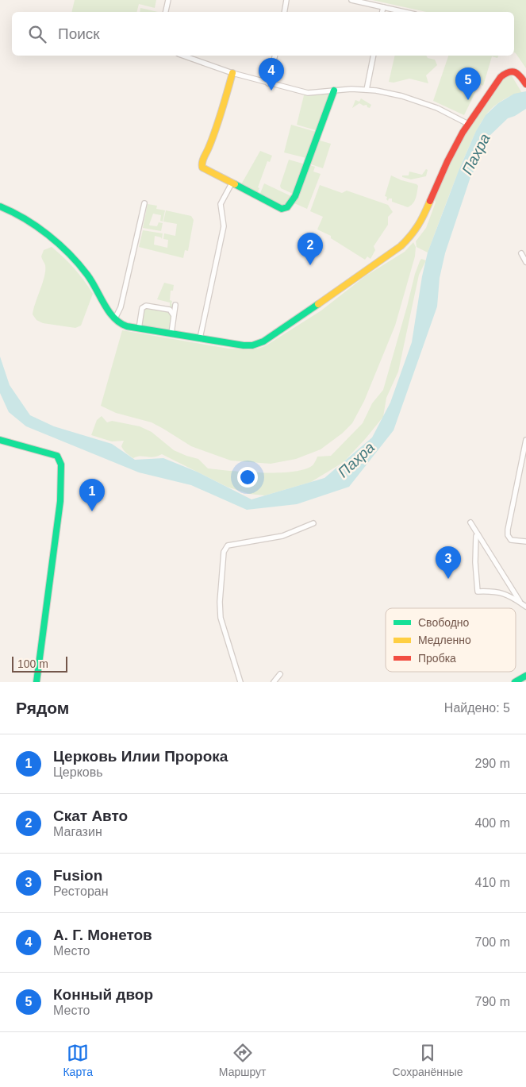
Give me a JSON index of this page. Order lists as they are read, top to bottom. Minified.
{"water":["Пахра"],"legend":["Свободно","Медленно","Пробка"],"scale_bar":"100 m","page":{"search":"Поиск","pins":["4","5","2","1","3"],"scale":"100 m","heading":["Рядом","Найдено: 5"],"list":[{"mark":"1","name":"Церковь Илии Пророка","note":"Церковь","value":"290 m"},{"mark":"2","name":"Скат Авто","note":"Магазин","value":"400 m"},{"mark":"3","name":"Fusion","note":"Ресторан","value":"410 m"},{"mark":"4","name":"А. Г. Монетов","note":"Место","value":"700 m"},{"mark":"5","name":"Конный двор","note":"Место","value":"790 m"}],"nav":["Карта","Маршрут","Сохранённые"]}}
